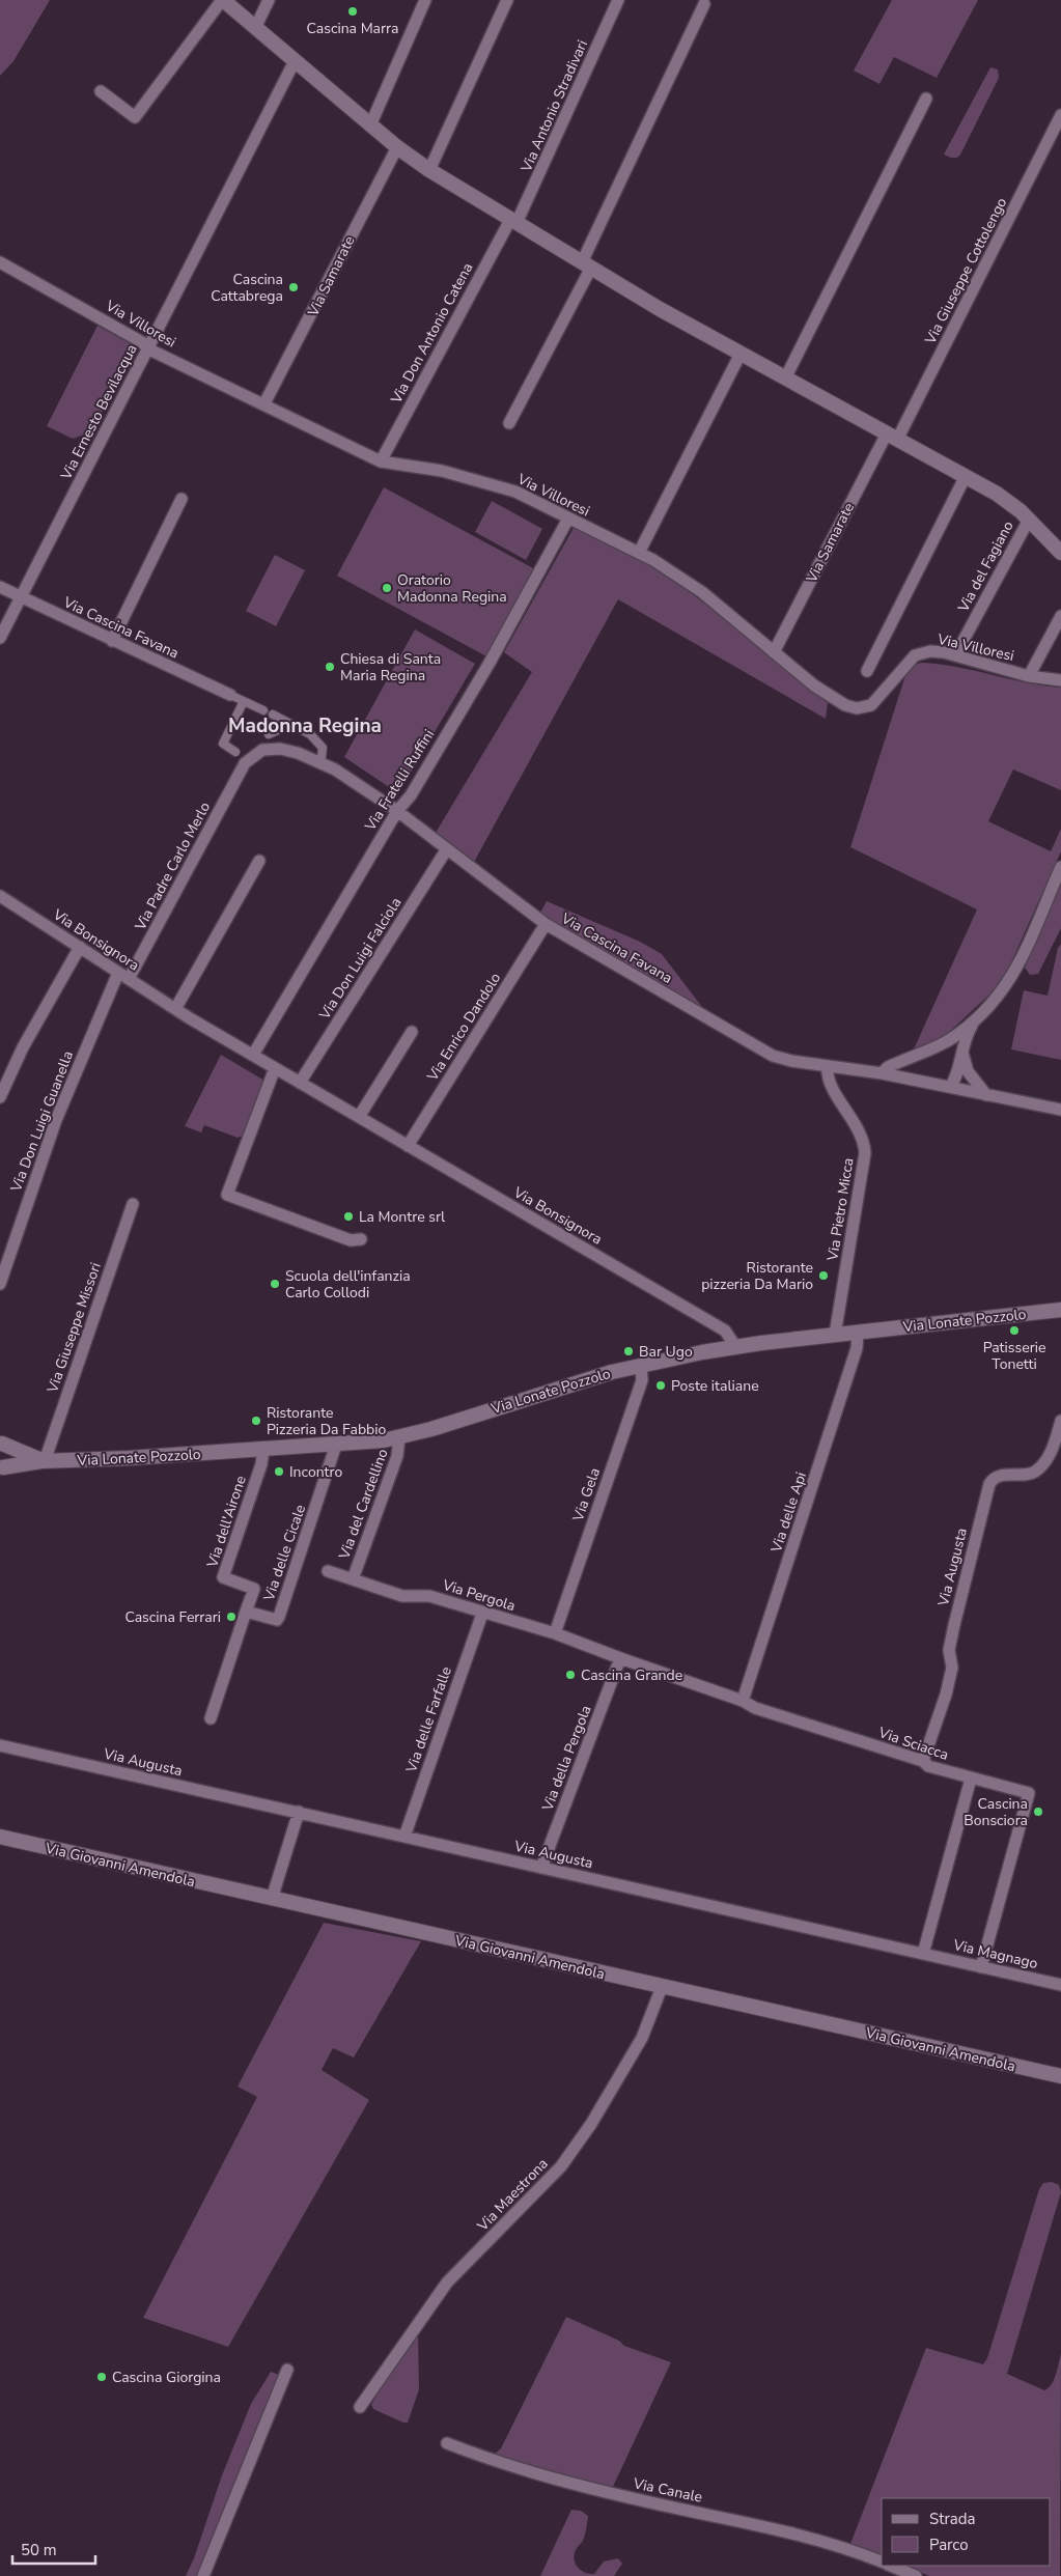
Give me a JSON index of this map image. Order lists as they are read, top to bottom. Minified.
{"streets":{"street":["Via Antonio Stradivari","Via Giuseppe Cottolengo","Via Samarate","Via Villoresi","Via Don Antonio Catena","Via Ernesto Bevilacqua","Via del Fagiano","Via Cascina Favana","Via Fratelli Ruffini","Via Padre Carlo Merlo","Via Bonsignora","Via Don Luigi Falciola","Via Enrico Dandolo","Via Don Luigi Guanella","Via Pietro Micca","Via Lonate Pozzolo","Via Giuseppe Missori","Via Gela","Via del Cardellino","Via delle Api","Via dell'Airone","Via delle Cicale","Via Augusta","Via Pergola","Via delle Farfalle","Via Sciacca","Via della Pergola","Via Giovanni Amendola","Via Magnago","Via Maestrona","Via Canale"]},"crossings":[["Via Antonio Stradivari","Via Don Antonio Catena"],["Via Giuseppe Cottolengo","Via Samarate"],["Via Samarate","Via Villoresi"],["Via Villoresi","Via Don Antonio Catena"],["Via Villoresi","Via Ernesto Bevilacqua"],["Via Villoresi","Via del Fagiano"],["Via Villoresi","Via Fratelli Ruffini"],["Via Ernesto Bevilacqua","Via Cascina Favana"],["Via Cascina Favana","Via Fratelli Ruffini"],["Via Cascina Favana","Via Padre Carlo Merlo"],["Via Cascina Favana","Via Don Luigi Falciola"],["Via Cascina Favana","Via Enrico Dandolo"],["Via Cascina Favana","Via Pietro Micca"],["Via Fratelli Ruffini","Via Bonsignora"],["Via Padre Carlo Merlo","Via Bonsignora"],["Via Padre Carlo Merlo","Via Don Luigi Guanella"],["Via Bonsignora","Via Don Luigi Falciola"],["Via Bonsignora","Via Enrico Dandolo"],["Via Bonsignora","Via Don Luigi Guanella"],["Via Bonsignora","Via Lonate Pozzolo"],["Via Pietro Micca","Via Lonate Pozzolo"],["Via Lonate Pozzolo","Via Giuseppe Missori"],["Via Lonate Pozzolo","Via Gela"],["Via Lonate Pozzolo","Via del Cardellino"],["Via Lonate Pozzolo","Via delle Api"],["Via Lonate Pozzolo","Via dell'Airone"],["Via Lonate Pozzolo","Via delle Cicale"],["Via Gela","Via Pergola"],["Via del Cardellino","Via Pergola"],["Via delle Api","Via Sciacca"],["Via dell'Airone","Via delle Cicale"],["Via Augusta","Via delle Farfalle"],["Via Augusta","Via Sciacca"],["Via Augusta","Via della Pergola"],["Via Augusta","Via Magnago"],["Via Pergola","Via delle Farfalle"],["Via Pergola","Via Sciacca"],["Via Pergola","Via della Pergola"],["Via Sciacca","Via della Pergola"],["Via Sciacca","Via Magnago"],["Via Giovanni Amendola","Via Maestrona"]],"districts":["Madonna Regina"],"places":["Cascina Marra","Cascina Cattabrega","Oratorio Madonna Regina","Chiesa di Santa Maria Regina","La Montre srl","Ristorante pizzeria Da Mario","Scuola dell'infanzia Carlo Collodi","Patisserie Tonetti","Bar Ugo","Poste italiane","Ristorante Pizzeria Da Fabbio","Incontro","Cascina Ferrari","Cascina Grande","Cascina Bonsciora","Cascina Giorgina"],"legend":["Strada","Parco"],"scale_bar":"50 m"}
